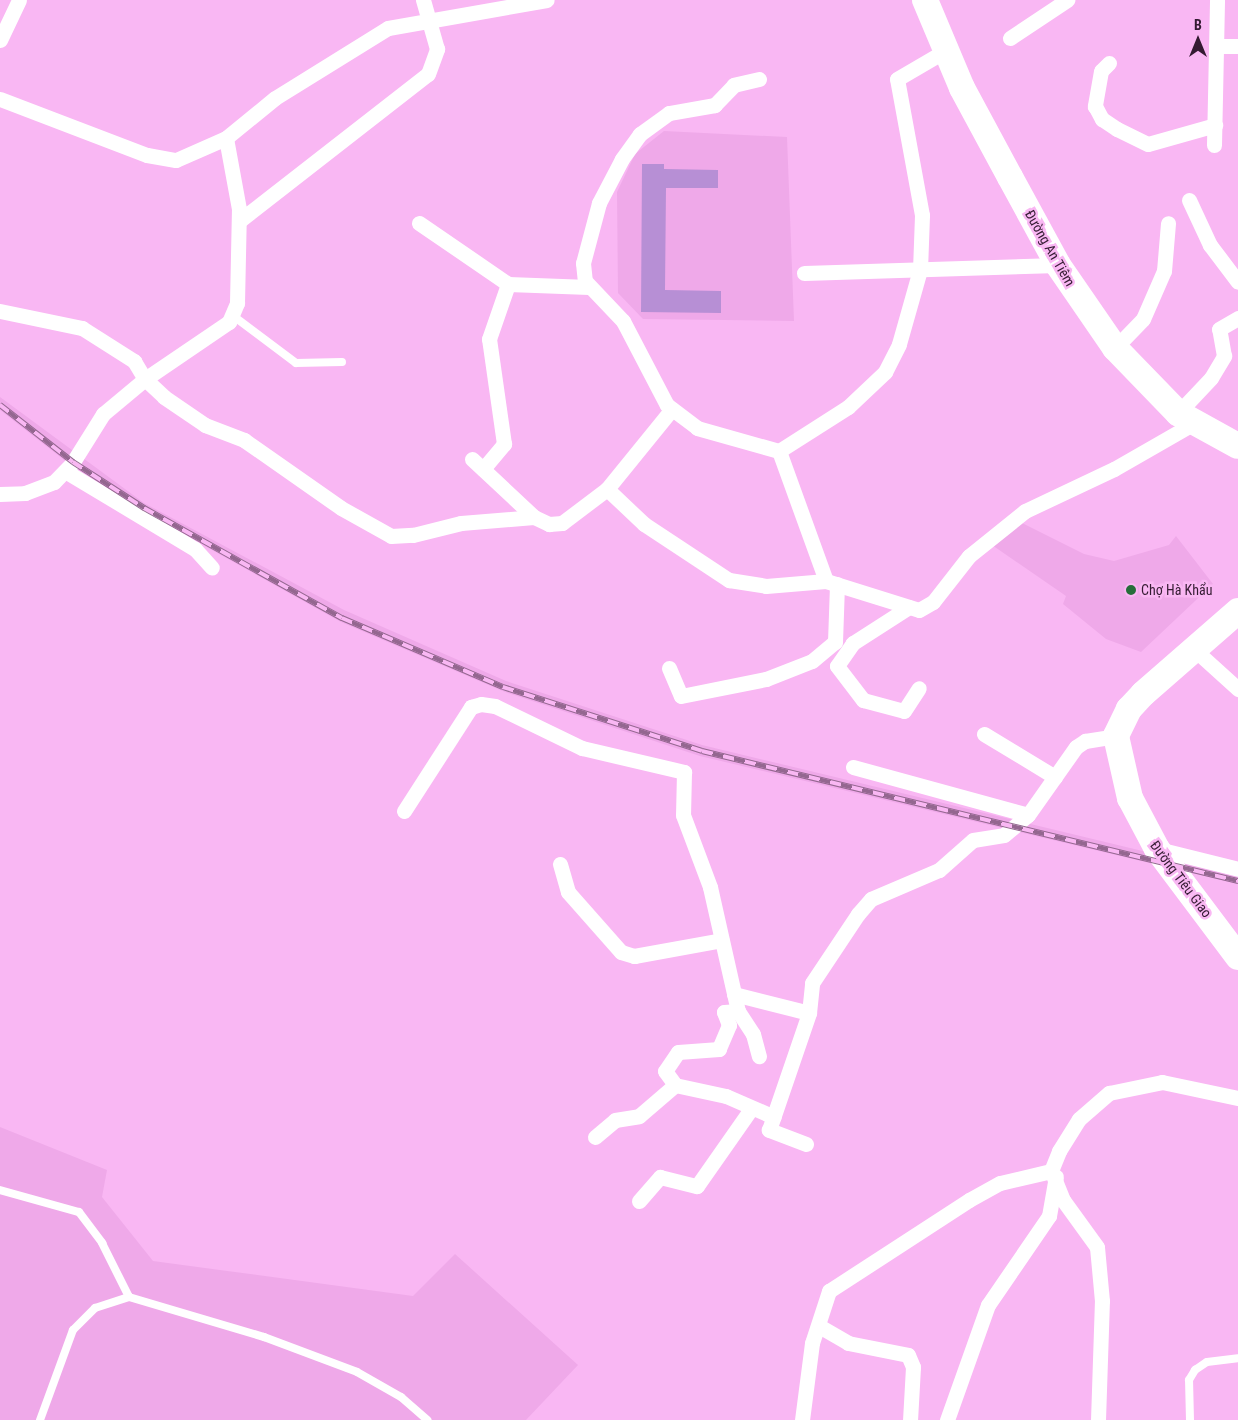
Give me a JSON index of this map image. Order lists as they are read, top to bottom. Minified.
{"streets":{"highway":["Đường An Tiêm","Đường Tiêu Giao"]},"places":["Chợ Hà Khẩu"],"north":"top"}
